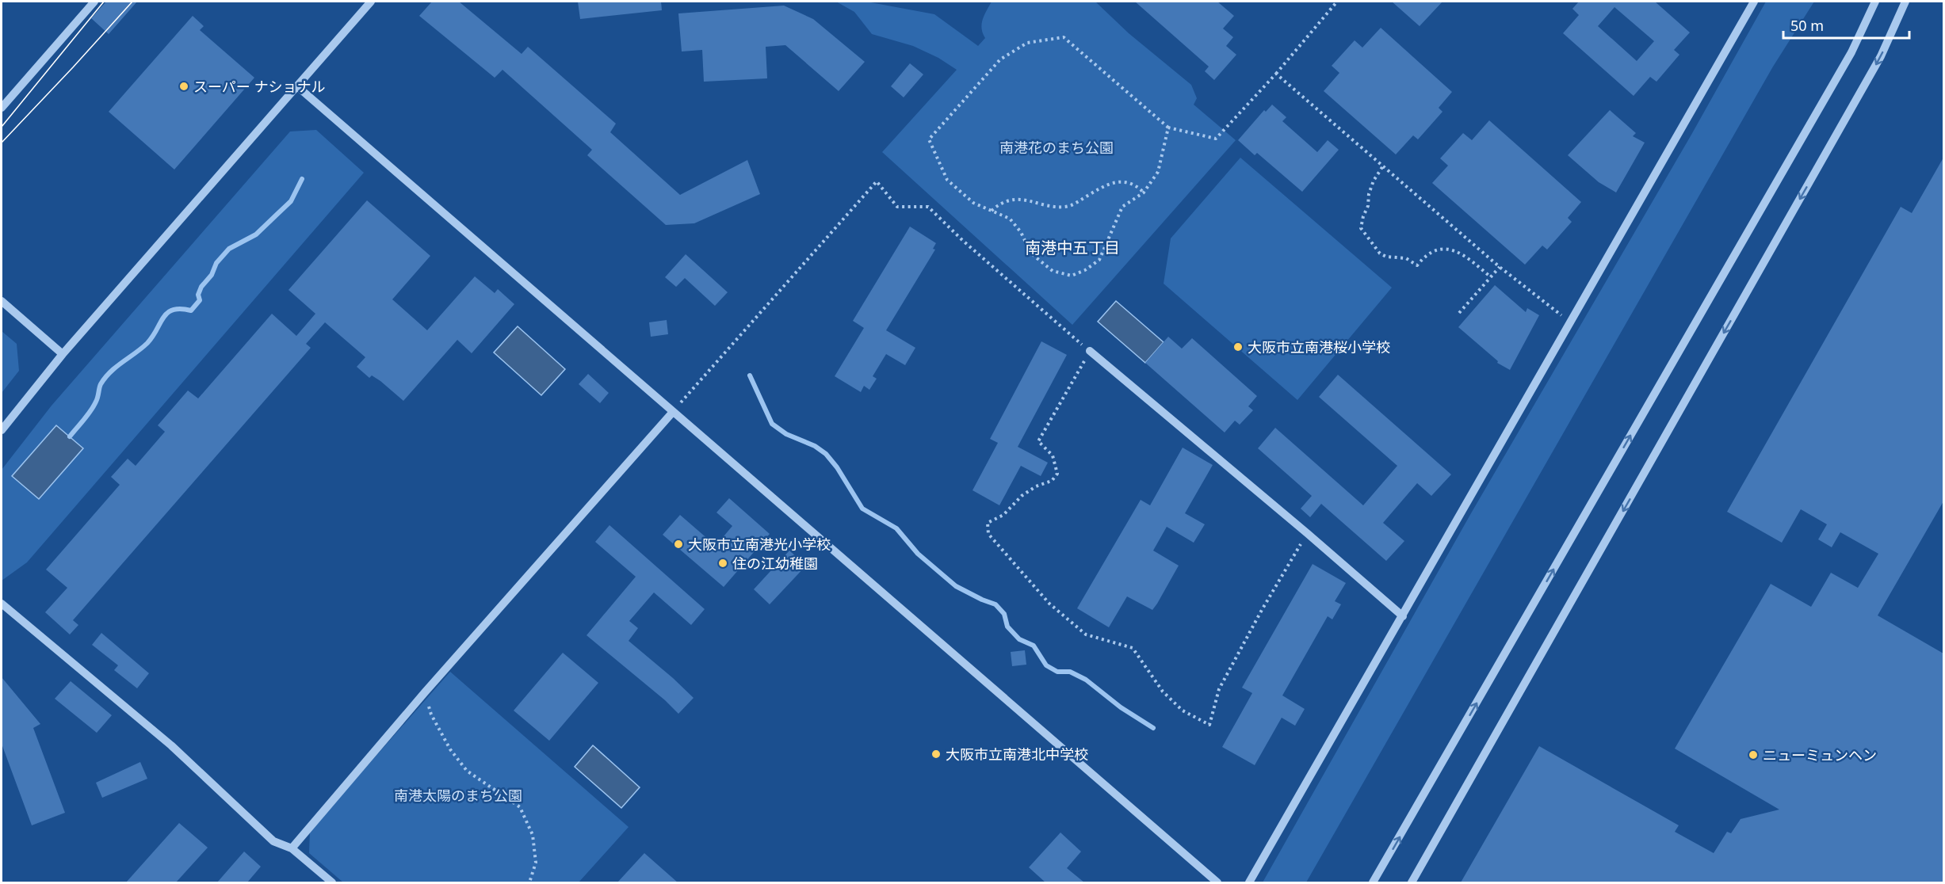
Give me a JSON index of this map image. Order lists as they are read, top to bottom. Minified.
{"districts":["南港中五丁目"],"parks":["南港花のまち公園","南港太陽のまち公園"],"places":["スーパー ナショナル","大阪市立南港桜小学校","大阪市立南港光小学校","住の江幼稚園","大阪市立南港北中学校","ニューミュンヘン"],"scale_bar":"50 m"}
